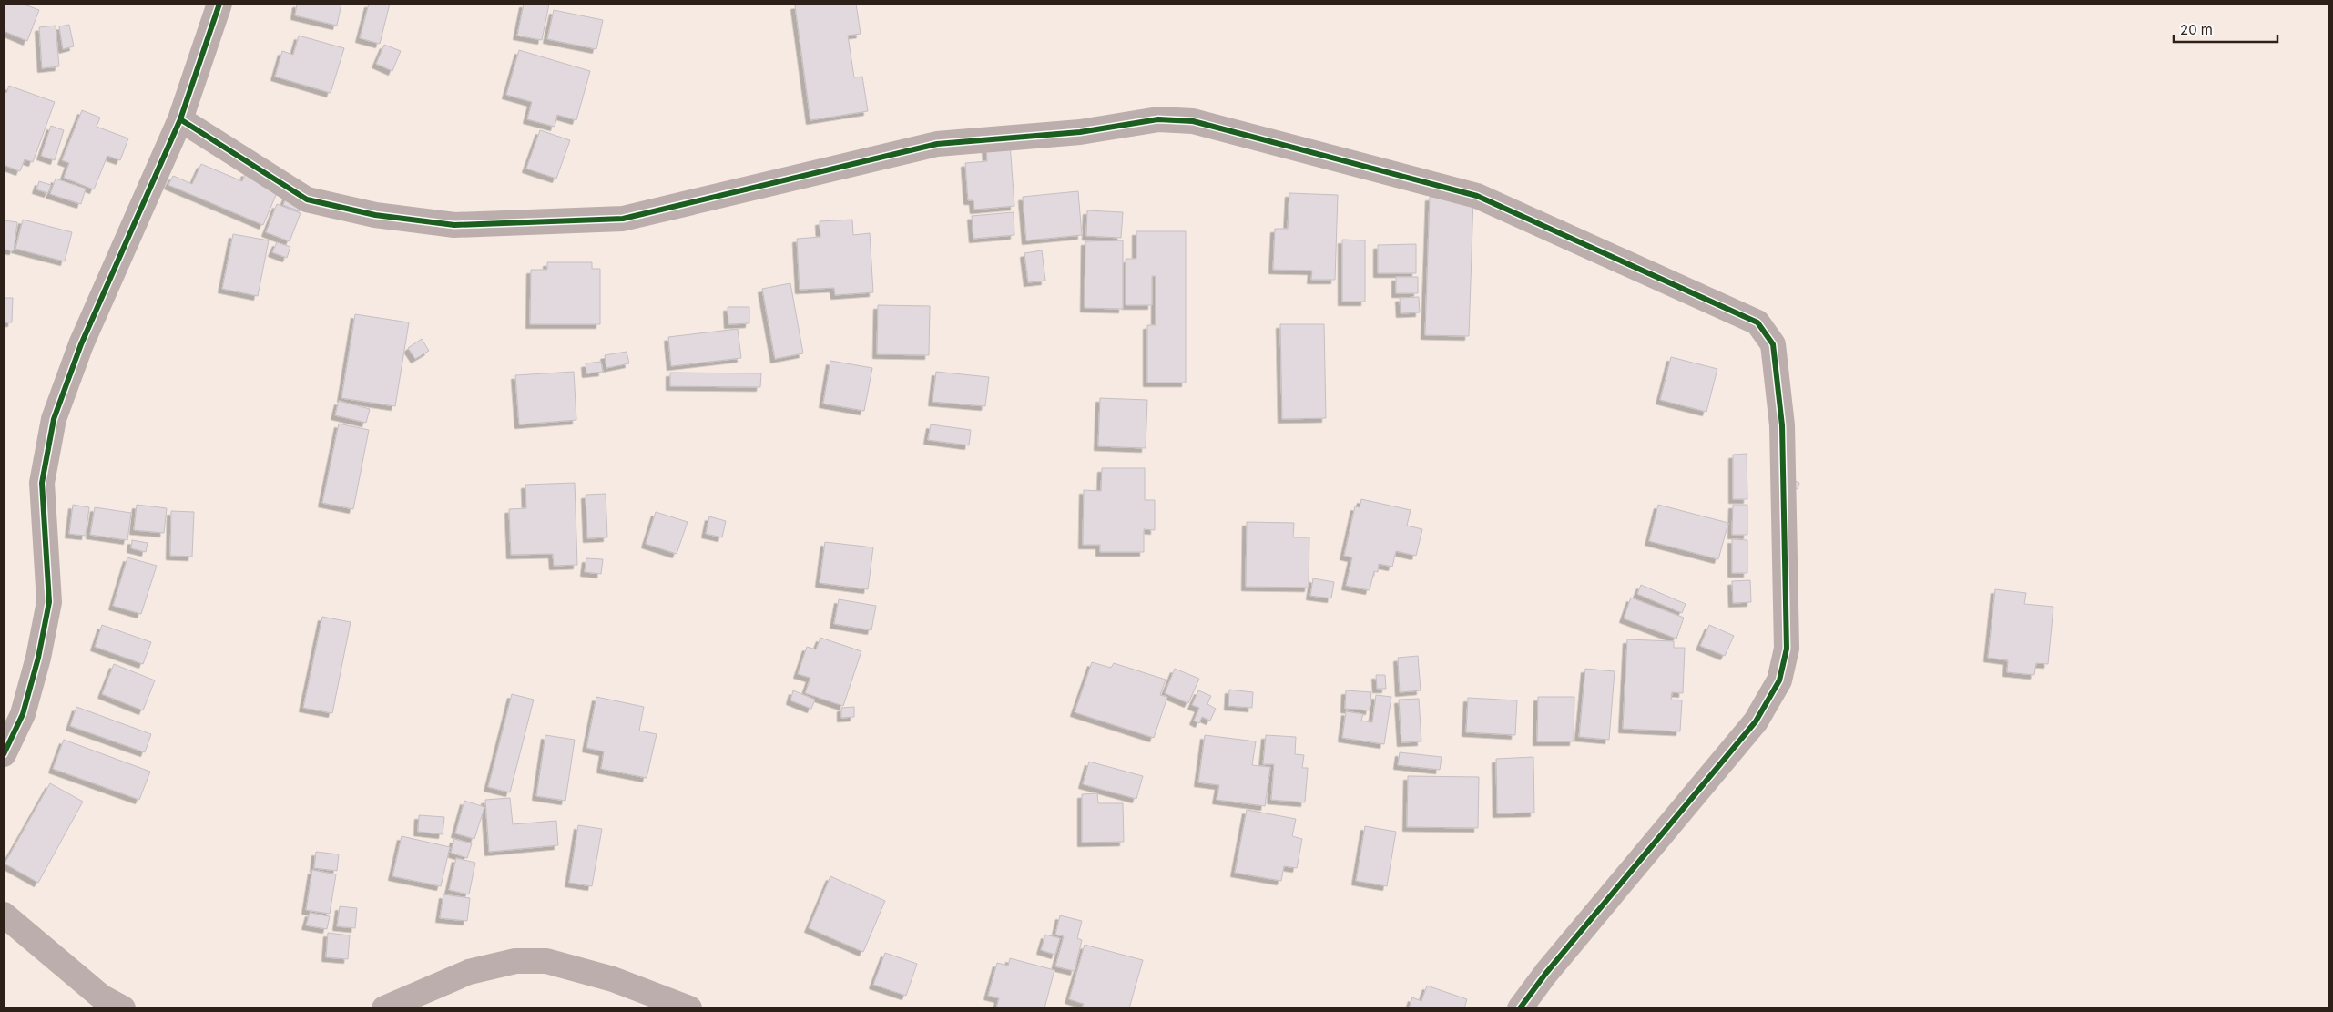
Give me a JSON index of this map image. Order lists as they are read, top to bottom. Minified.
{"scale_bar":"20 m"}
